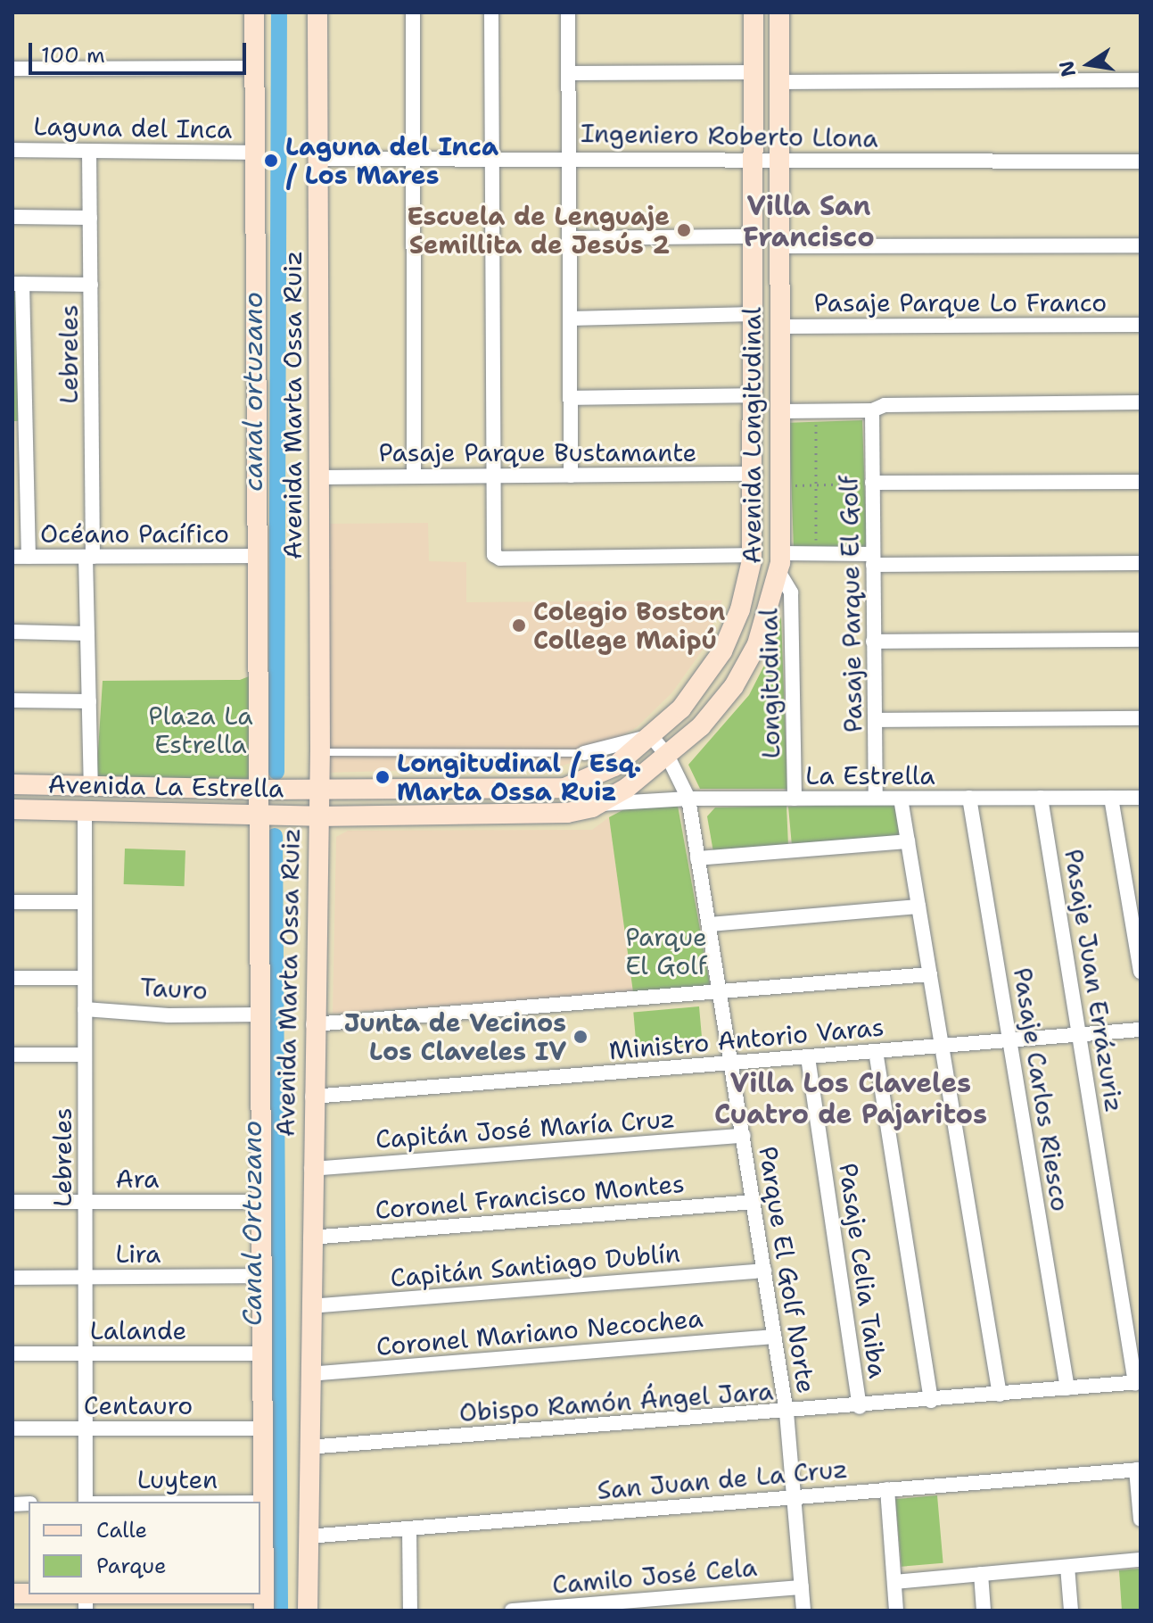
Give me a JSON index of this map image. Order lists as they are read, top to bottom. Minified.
{"streets":{"street":["Laguna del Inca","Ingeniero Roberto Llona","Pasaje Parque Lo Franco","Lebreles","Avenida Marta Ossa Ruiz","Avenida Longitudinal","Pasaje Parque Bustamante","Océano Pacífico","Pasaje Parque El Golf","Longitudinal","La Estrella","Avenida La Estrella","Pasaje Juan Errázuriz","Tauro","Ministro Antorio Varas","Pasaje Carlos Riesco","Capitán José María Cruz","Ara","Coronel Francisco Montes","Lira","Capitán Santiago Dublín","Parque El Golf Norte","Pasaje Celia Taiba","Lalande","Coronel Mariano Necochea","Obispo Ramón Ángel Jara","Centauro","Luyten","San Juan de La Cruz","Camilo José Cela"]},"crossings":[["Laguna del Inca","Lebreles"],["Ingeniero Roberto Llona","Avenida Marta Ossa Ruiz"],["Ingeniero Roberto Llona","Avenida Longitudinal"],["Pasaje Parque Lo Franco","Avenida Longitudinal"],["Lebreles","Océano Pacífico"],["Lebreles","Avenida La Estrella"],["Lebreles","Tauro"],["Lebreles","Ara"],["Lebreles","Lira"],["Lebreles","Lalande"],["Lebreles","Centauro"],["Avenida Marta Ossa Ruiz","Avenida Longitudinal"],["Avenida Marta Ossa Ruiz","Pasaje Parque Bustamante"],["Avenida Marta Ossa Ruiz","Avenida La Estrella"],["Avenida Marta Ossa Ruiz","Ministro Antorio Varas"],["Avenida Marta Ossa Ruiz","Capitán José María Cruz"],["Avenida Marta Ossa Ruiz","Coronel Francisco Montes"],["Avenida Marta Ossa Ruiz","Capitán Santiago Dublín"],["Avenida Marta Ossa Ruiz","Coronel Mariano Necochea"],["Avenida Marta Ossa Ruiz","Obispo Ramón Ángel Jara"],["Avenida Marta Ossa Ruiz","San Juan de La Cruz"],["Avenida Longitudinal","Pasaje Parque Bustamante"],["Avenida Longitudinal","Longitudinal"],["Avenida Longitudinal","La Estrella"],["Avenida Longitudinal","Avenida La Estrella"],["Avenida Longitudinal","Parque El Golf Norte"],["Pasaje Parque El Golf","La Estrella"],["Longitudinal","La Estrella"],["La Estrella","Pasaje Juan Errázuriz"],["La Estrella","Pasaje Carlos Riesco"],["La Estrella","Parque El Golf Norte"],["Pasaje Juan Errázuriz","Ministro Antorio Varas"],["Pasaje Juan Errázuriz","Obispo Ramón Ángel Jara"],["Ministro Antorio Varas","Pasaje Carlos Riesco"],["Ministro Antorio Varas","Parque El Golf Norte"],["Ministro Antorio Varas","Pasaje Celia Taiba"],["Pasaje Carlos Riesco","Obispo Ramón Ángel Jara"],["Capitán José María Cruz","Parque El Golf Norte"],["Coronel Francisco Montes","Parque El Golf Norte"],["Capitán Santiago Dublín","Parque El Golf Norte"],["Parque El Golf Norte","Coronel Mariano Necochea"],["Parque El Golf Norte","Obispo Ramón Ángel Jara"],["Parque El Golf Norte","San Juan de La Cruz"],["Parque El Golf Norte","Camilo José Cela"],["Pasaje Celia Taiba","Obispo Ramón Ángel Jara"]],"districts":["Villa San Francisco","Villa Los Claveles Cuatro de Pajaritos"],"water":["canal ortuzano","Canal Ortuzano"],"parks":["Plaza La Estrella","Parque El Golf"],"places":["Laguna del Inca / Los Mares","Escuela de Lenguaje Semillita de Jesús 2","Colegio Boston College Maipú","Longitudinal / Esq. Marta Ossa Ruiz","Junta de Vecinos Los Claveles IV"],"legend":["Calle","Parque"],"scale_bar":"100 m","north":"left"}
